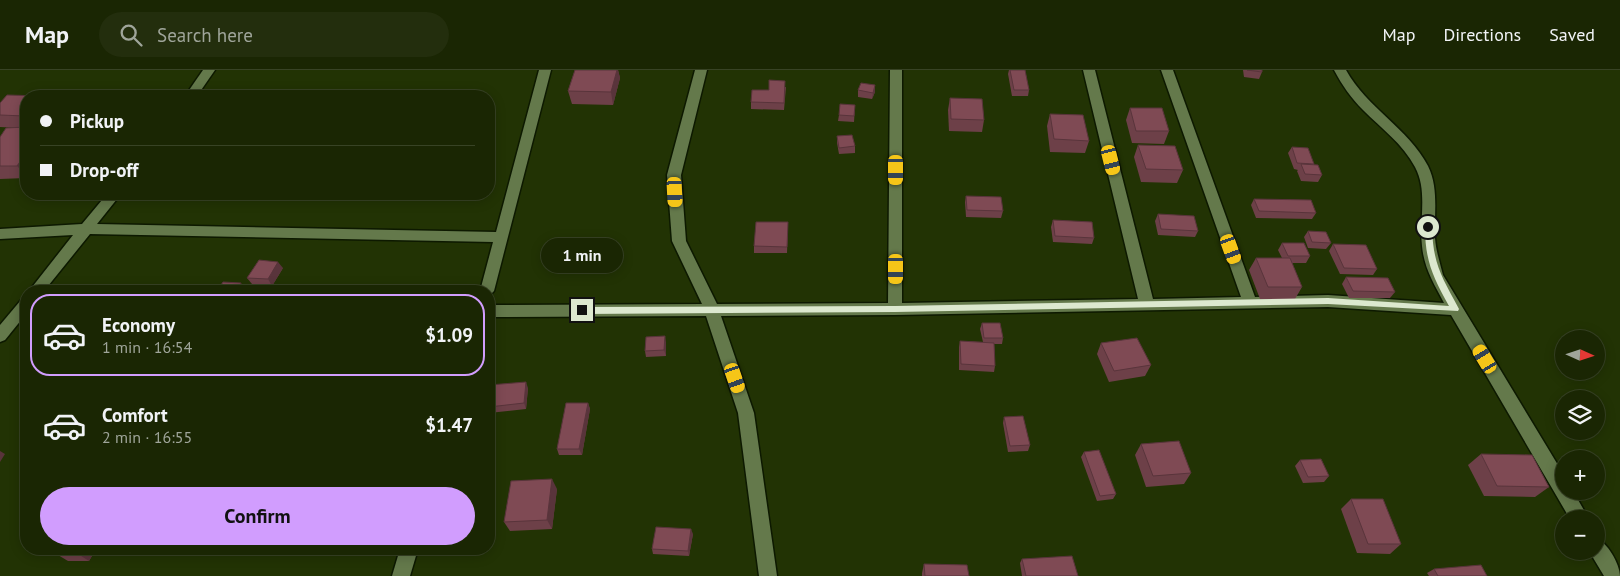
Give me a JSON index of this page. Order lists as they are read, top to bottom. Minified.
{"north":"right","page":{"header":"Map","search":"Search here","nav":["Map","Directions","Saved"],"banner":["Pickup","Drop-off"],"bubble":"1 min","list":[{"name":"Economy","note":"1 min · 16:54","value":"$1.09"},{"name":"Comfort","note":"2 min · 16:55","value":"$1.47"}],"map_buttons":["+","−"],"buttons":"Confirm"}}
